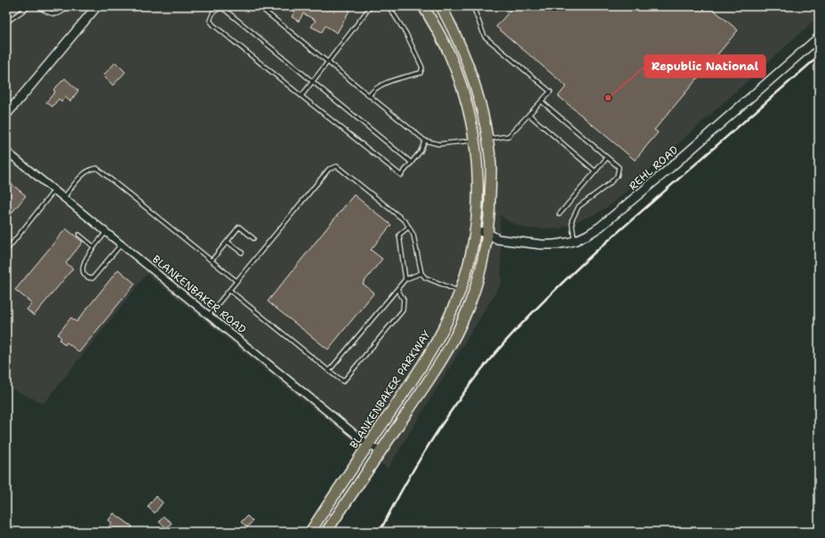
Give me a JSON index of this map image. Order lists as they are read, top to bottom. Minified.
{"streets":{"main road":["BLANKENBAKER PARKWAY"],"street":["REHL ROAD","BLANKENBAKER ROAD"]},"crossings":[["REHL ROAD","BLANKENBAKER PARKWAY"],["BLANKENBAKER ROAD","BLANKENBAKER PARKWAY"]],"places":["Republic National"]}
